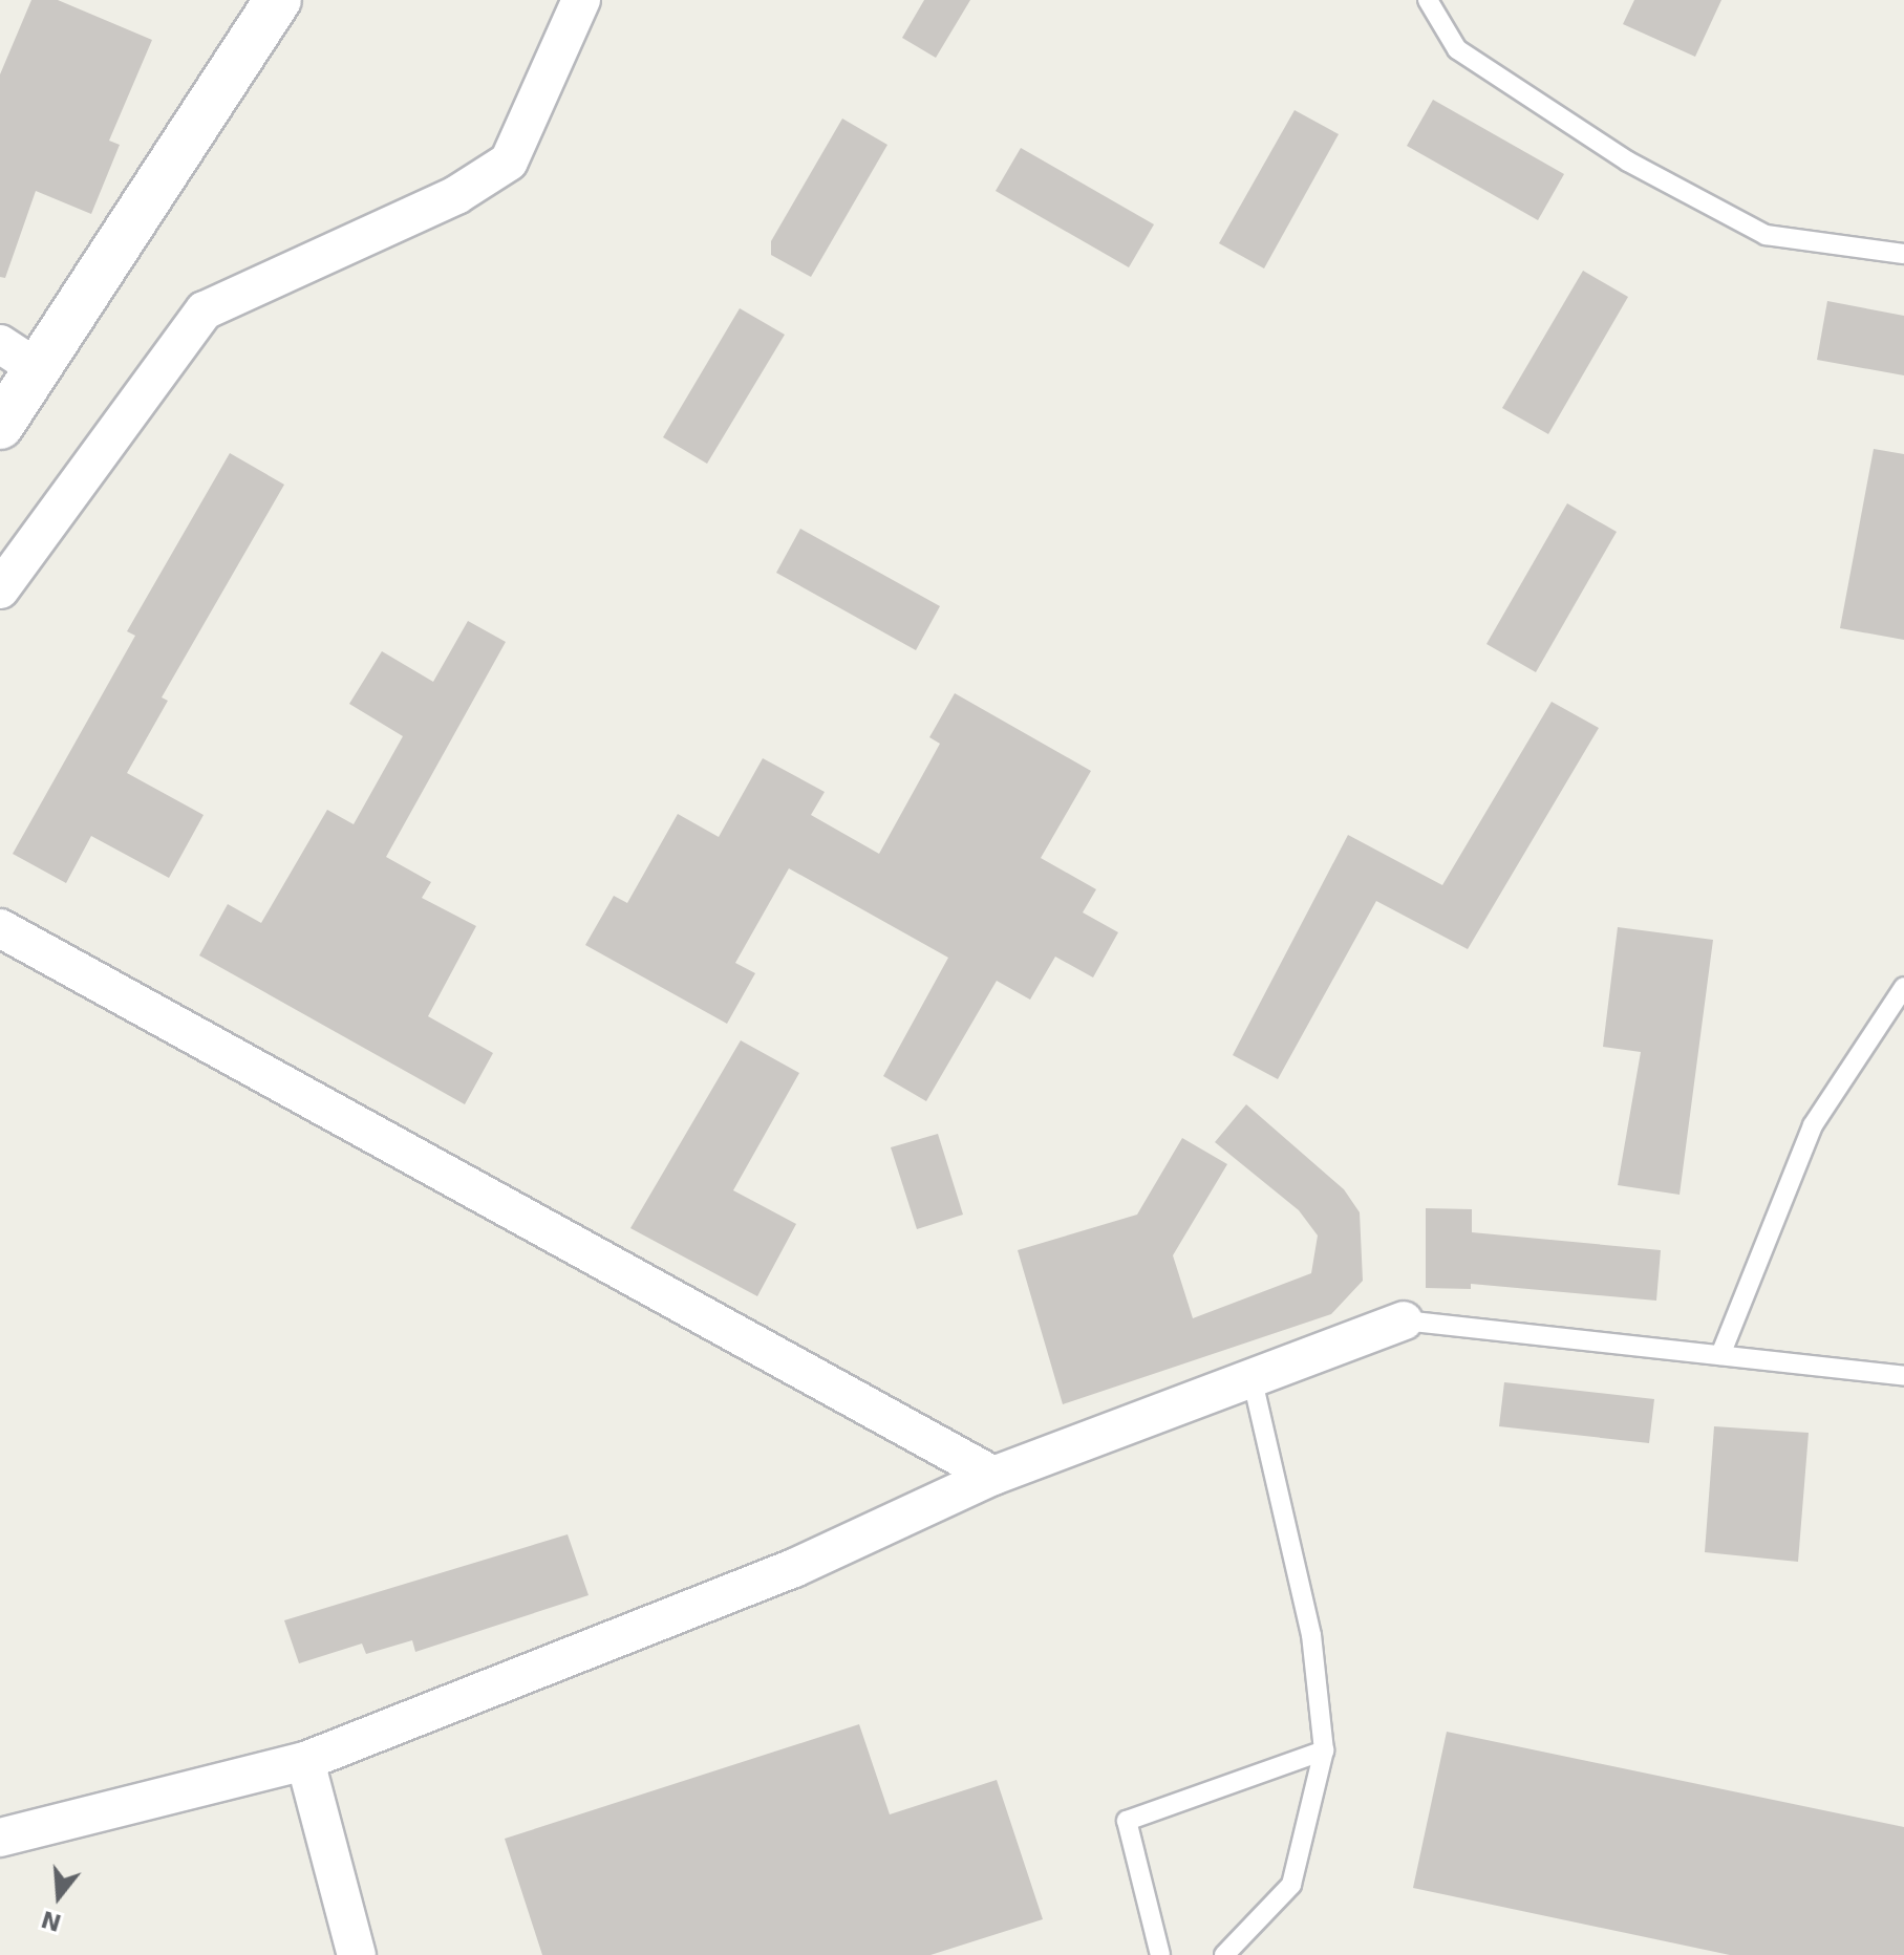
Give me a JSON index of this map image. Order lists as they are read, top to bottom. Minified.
{"north":"bottom"}
